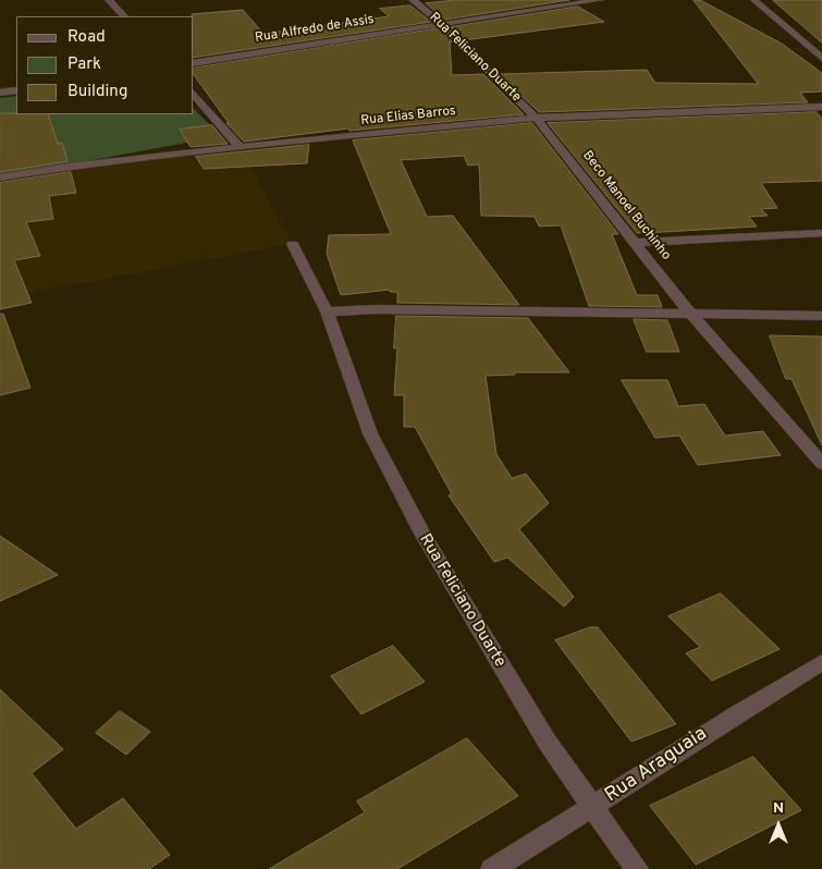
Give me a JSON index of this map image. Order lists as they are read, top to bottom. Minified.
{"streets":{"street":["Rua Alfredo de Assis","Rua Feliciano Duarte","Rua Elias Barros","Beco Manoel Buchinho","Rua Araguaia"]},"crossings":[["Rua Alfredo de Assis","Rua Feliciano Duarte"],["Rua Feliciano Duarte","Rua Elias Barros"],["Rua Feliciano Duarte","Beco Manoel Buchinho"],["Rua Feliciano Duarte","Rua Araguaia"],["Rua Elias Barros","Beco Manoel Buchinho"]],"legend":["Road","Park","Building"],"north":"top"}
